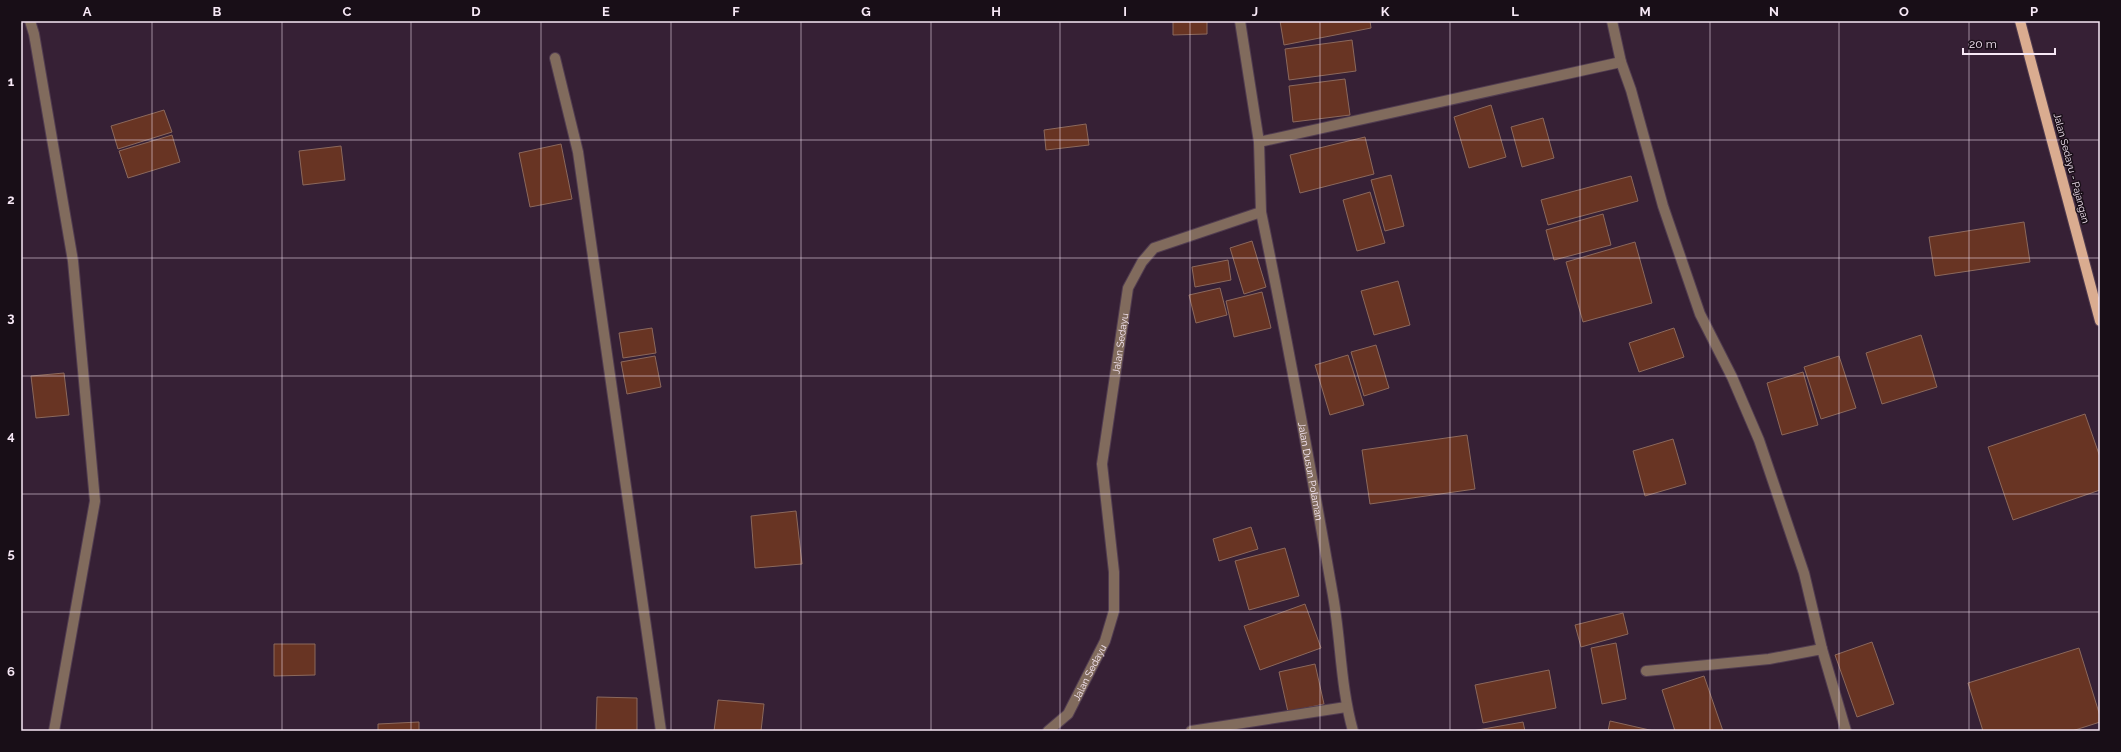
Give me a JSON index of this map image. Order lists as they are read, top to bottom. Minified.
{"streets":{"main road":["Jalan Sedayu - Pajangan"],"street":["Jalan Sedayu","Jalan Dusun Polaman"]},"crossings":[["Jalan Sedayu","Jalan Dusun Polaman"]],"scale_bar":"20 m","grid":{"columns":["A","B","C","D","E","F","G","H","I","J","K","L","M","N","O","P"],"rows":["1","2","3","4","5","6"]}}
